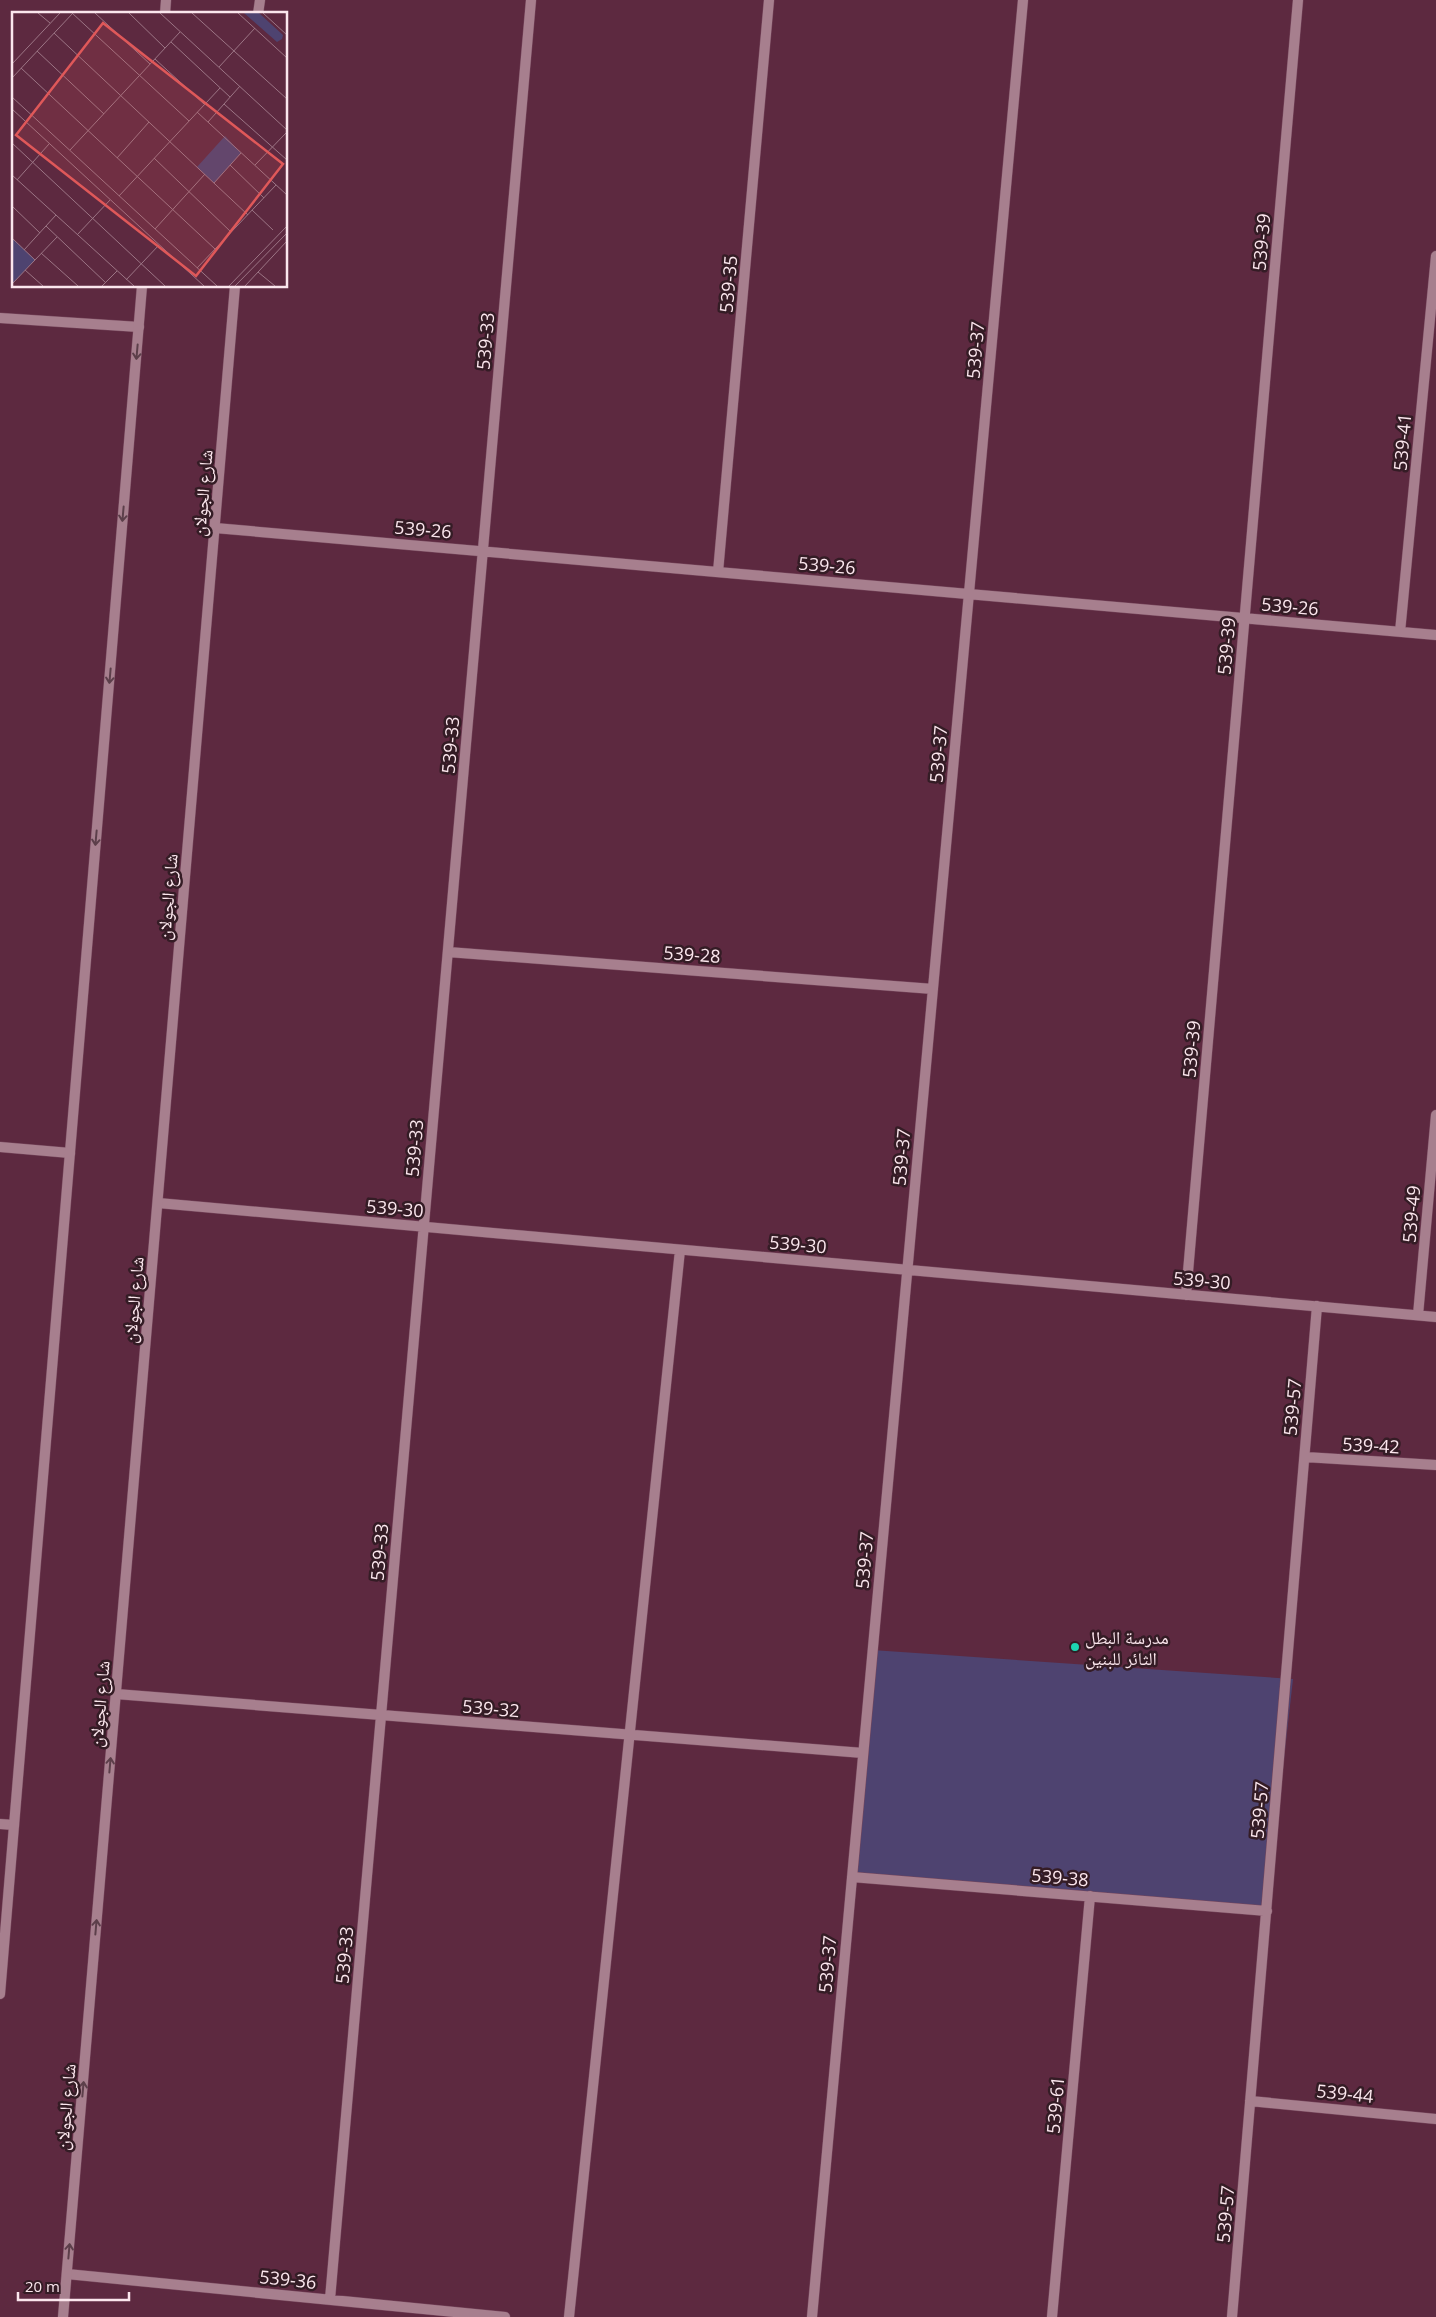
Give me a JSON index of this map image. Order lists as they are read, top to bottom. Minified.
{"streets":{"street":["539-39","539-35","539-33","539-37","539-41","شارع الجولان","539-26","539-28","539-30","539-49","539-57","539-42","539-32","539-38","539-44","539-61","539-36"]},"crossings":[["539-39","539-26"],["539-39","539-30"],["539-35","539-26"],["539-33","539-26"],["539-33","539-28"],["539-33","539-30"],["539-33","539-32"],["539-33","539-36"],["539-37","539-26"],["539-37","539-28"],["539-37","539-30"],["539-37","539-32"],["539-37","539-38"],["539-41","539-26"],["شارع الجولان","539-26"],["شارع الجولان","539-30"],["شارع الجولان","539-32"],["شارع الجولان","539-36"],["539-30","539-49"],["539-30","539-57"],["539-57","539-42"],["539-57","539-38"],["539-57","539-44"],["539-38","539-61"]],"places":["مدرسة البطل الثائر للبنين"],"scale_bar":"20 m"}
